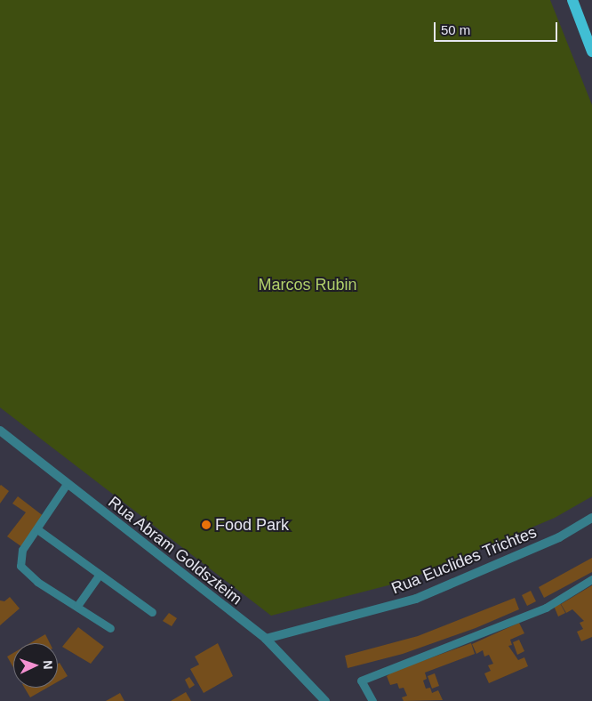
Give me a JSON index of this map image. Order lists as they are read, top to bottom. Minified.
{"streets":{"street":["Rua Abram Goldszteim","Rua Euclides Trichtes"]},"crossings":[["Rua Abram Goldszteim","Rua Euclides Trichtes"]],"parks":["Marcos Rubin"],"places":["Food Park"],"scale_bar":"50 m","north":"right"}
